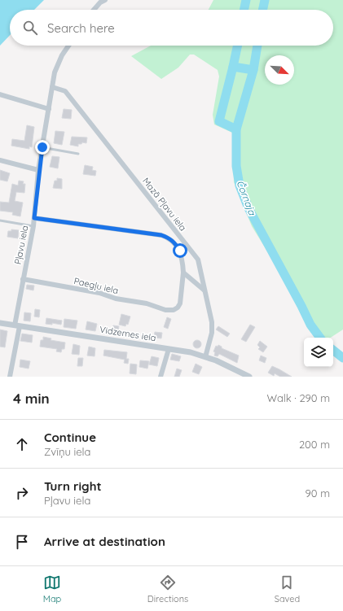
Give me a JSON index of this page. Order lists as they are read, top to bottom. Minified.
{"streets":{"street":["Mazā Pļavu iela","Pļavu iela","Paegļu iela","Vidzemes iela"]},"crossings":[["Mazā Pļavu iela","Pļavu iela"],["Mazā Pļavu iela","Vidzemes iela"],["Pļavu iela","Paegļu iela"],["Pļavu iela","Vidzemes iela"]],"water":["Čornaja"],"north":"bottom right","page":{"search":"Search here","heading":["4 min","Walk · 290 m"],"list":[["Continue","Zvīņu iela","200 m"],["Turn right","Pļavu iela","90 m"],"Arrive at destination"],"nav":["Map","Directions","Saved"]}}
